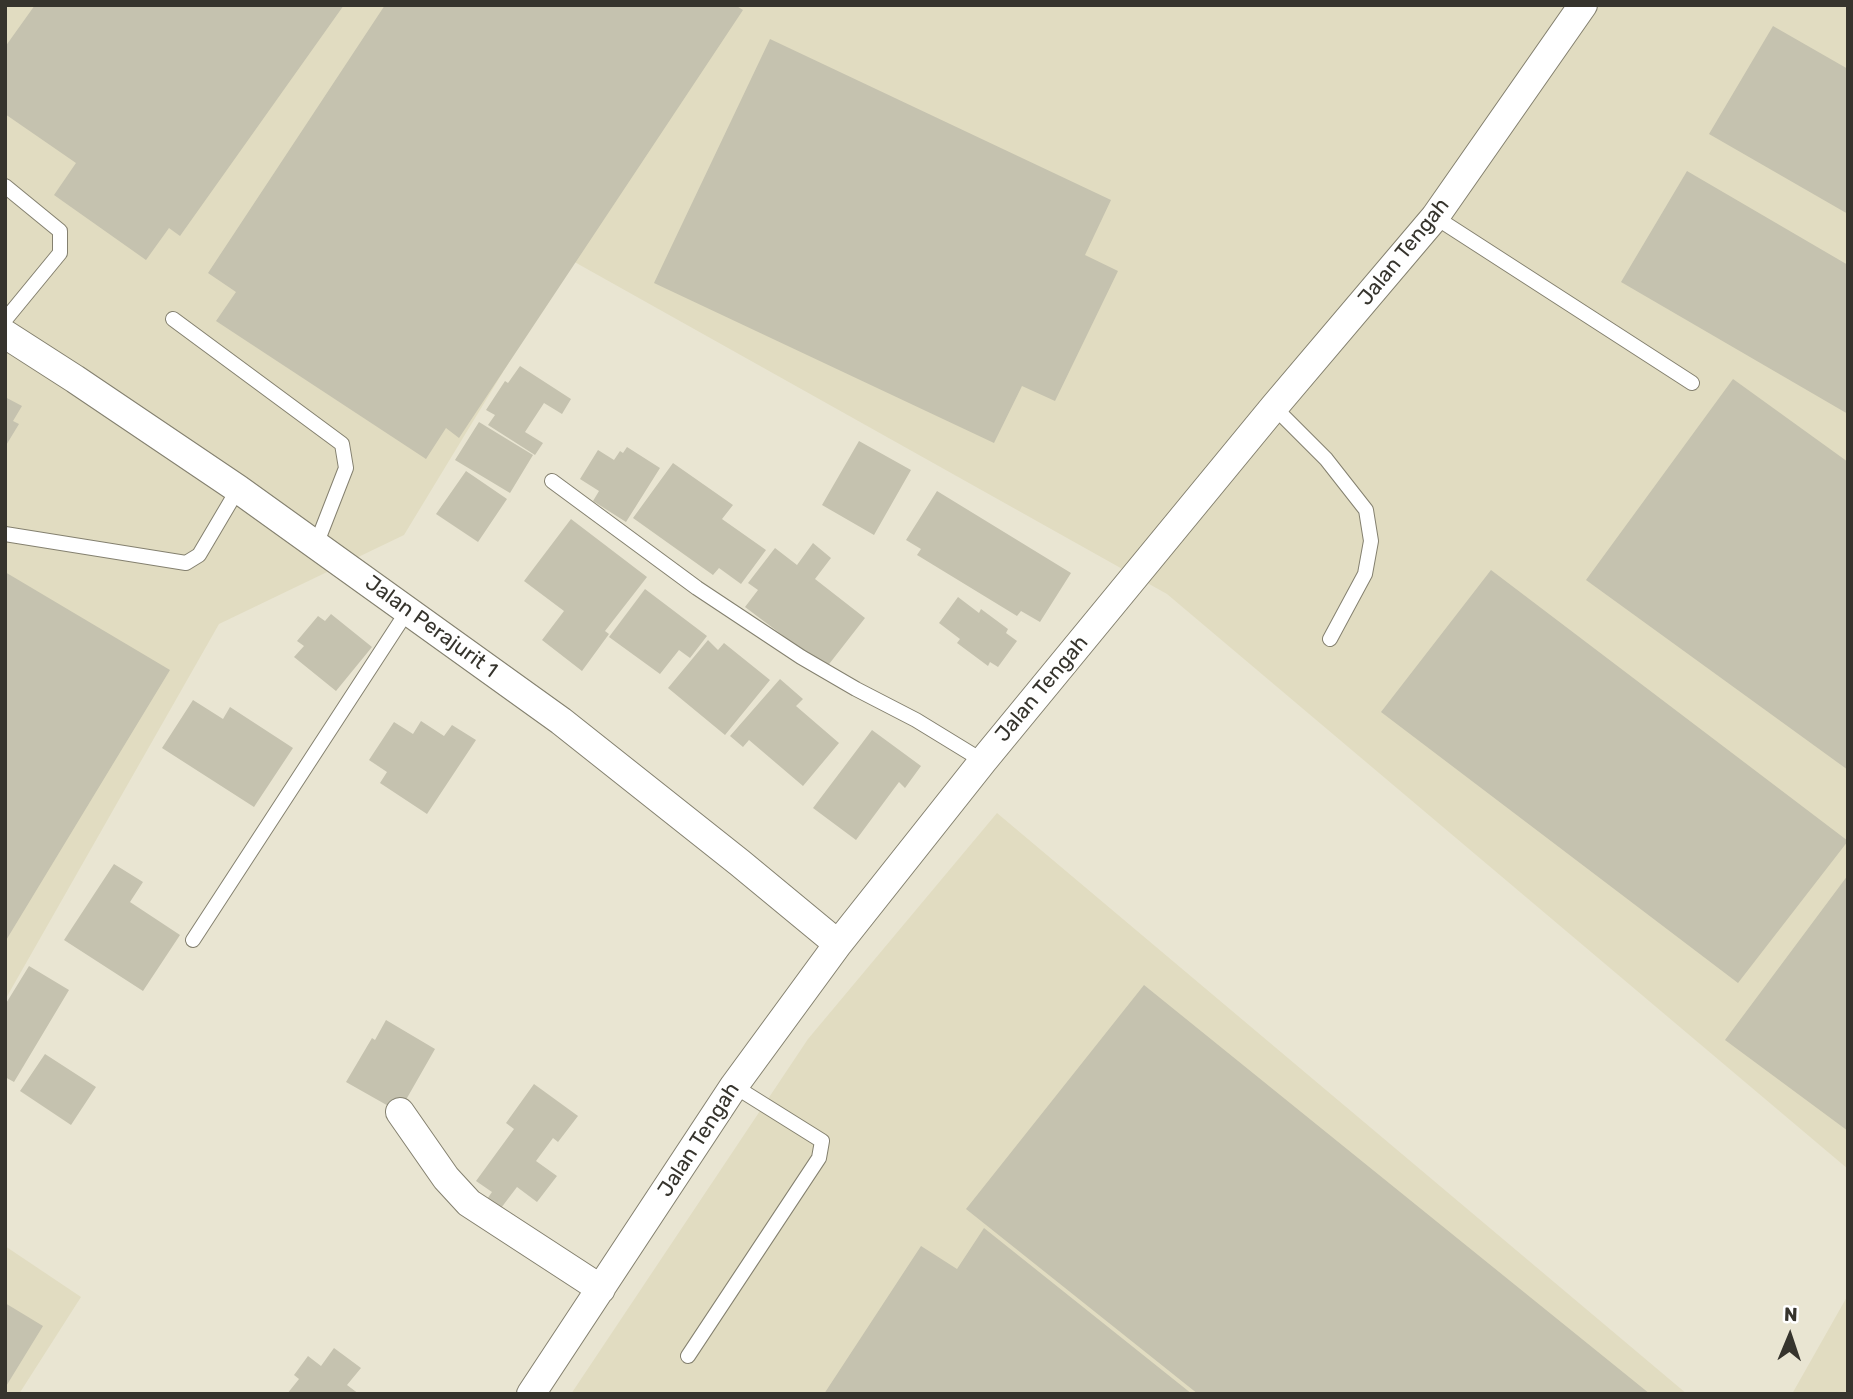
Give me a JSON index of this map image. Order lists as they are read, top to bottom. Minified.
{"streets":{"street":["Jalan Tengah","Jalan Perajurit 1"]},"crossings":[["Jalan Tengah","Jalan Perajurit 1"]],"north":"top"}
